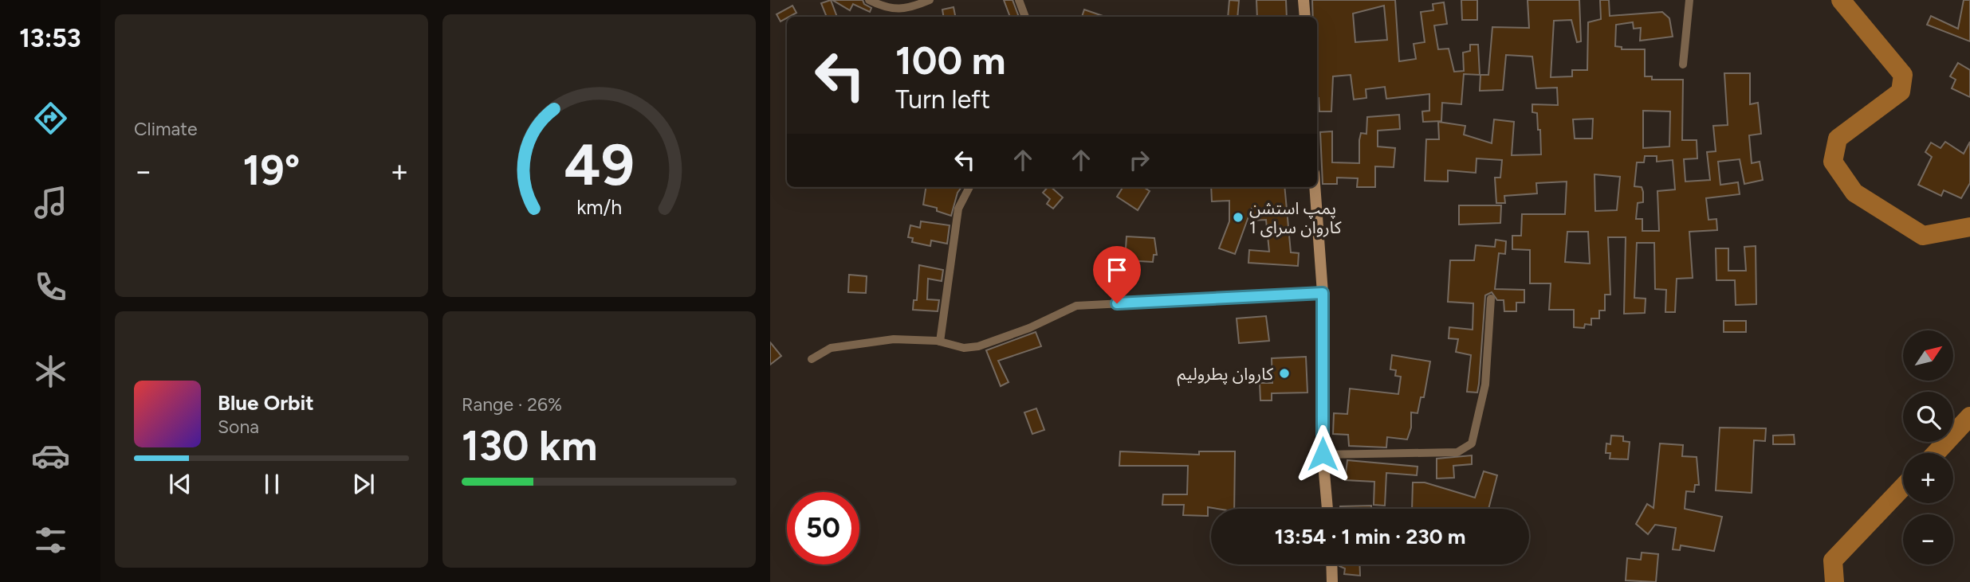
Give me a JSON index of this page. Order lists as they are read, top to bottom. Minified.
{"places":["پمپ استشن کاروان سرای 1","کاروان پطرولیم"],"north":"top right","page":{"tabs":"13:53","tile":["Climate",["Range · 26%","130 km"]],"turn":["100 m","Turn left"],"heat":["−","19°","+"],"map_buttons":["+","−"],"song":["Blue Orbit","Sona"],"limit":"50","trip":"13:54 · 1 min · 230 m","gauge":["49","km/h"]}}
